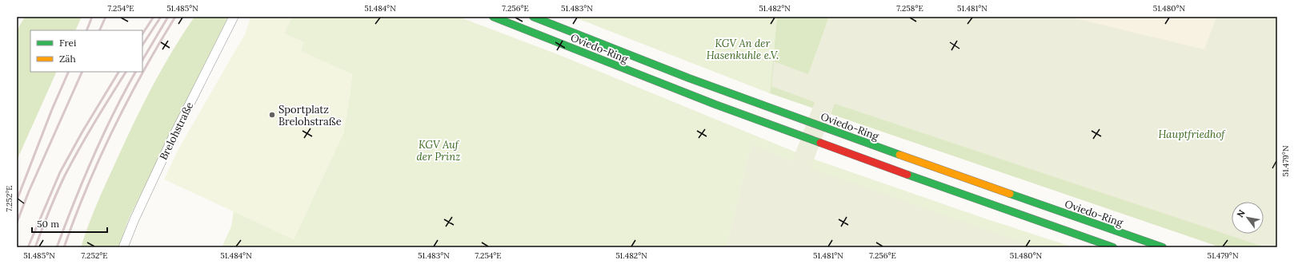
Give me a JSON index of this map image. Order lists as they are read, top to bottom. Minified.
{"streets":{"highway":["Oviedo-Ring"],"street":["Brelohstraße"]},"parks":["KGV An der Hasenkuhle e.V.","Hauptfriedhof","KGV Auf der Prinz"],"places":["Sportplatz Brelohstraße"],"legend":["Frei","Zäh"],"scale_bar":"50 m","north":"top left","coordinates":["7.254°E","51.485°N","51.484°N","7.256°E","51.483°N","51.482°N","7.258°E","51.481°N","51.480°N","51.479°N","7.252°E"]}
